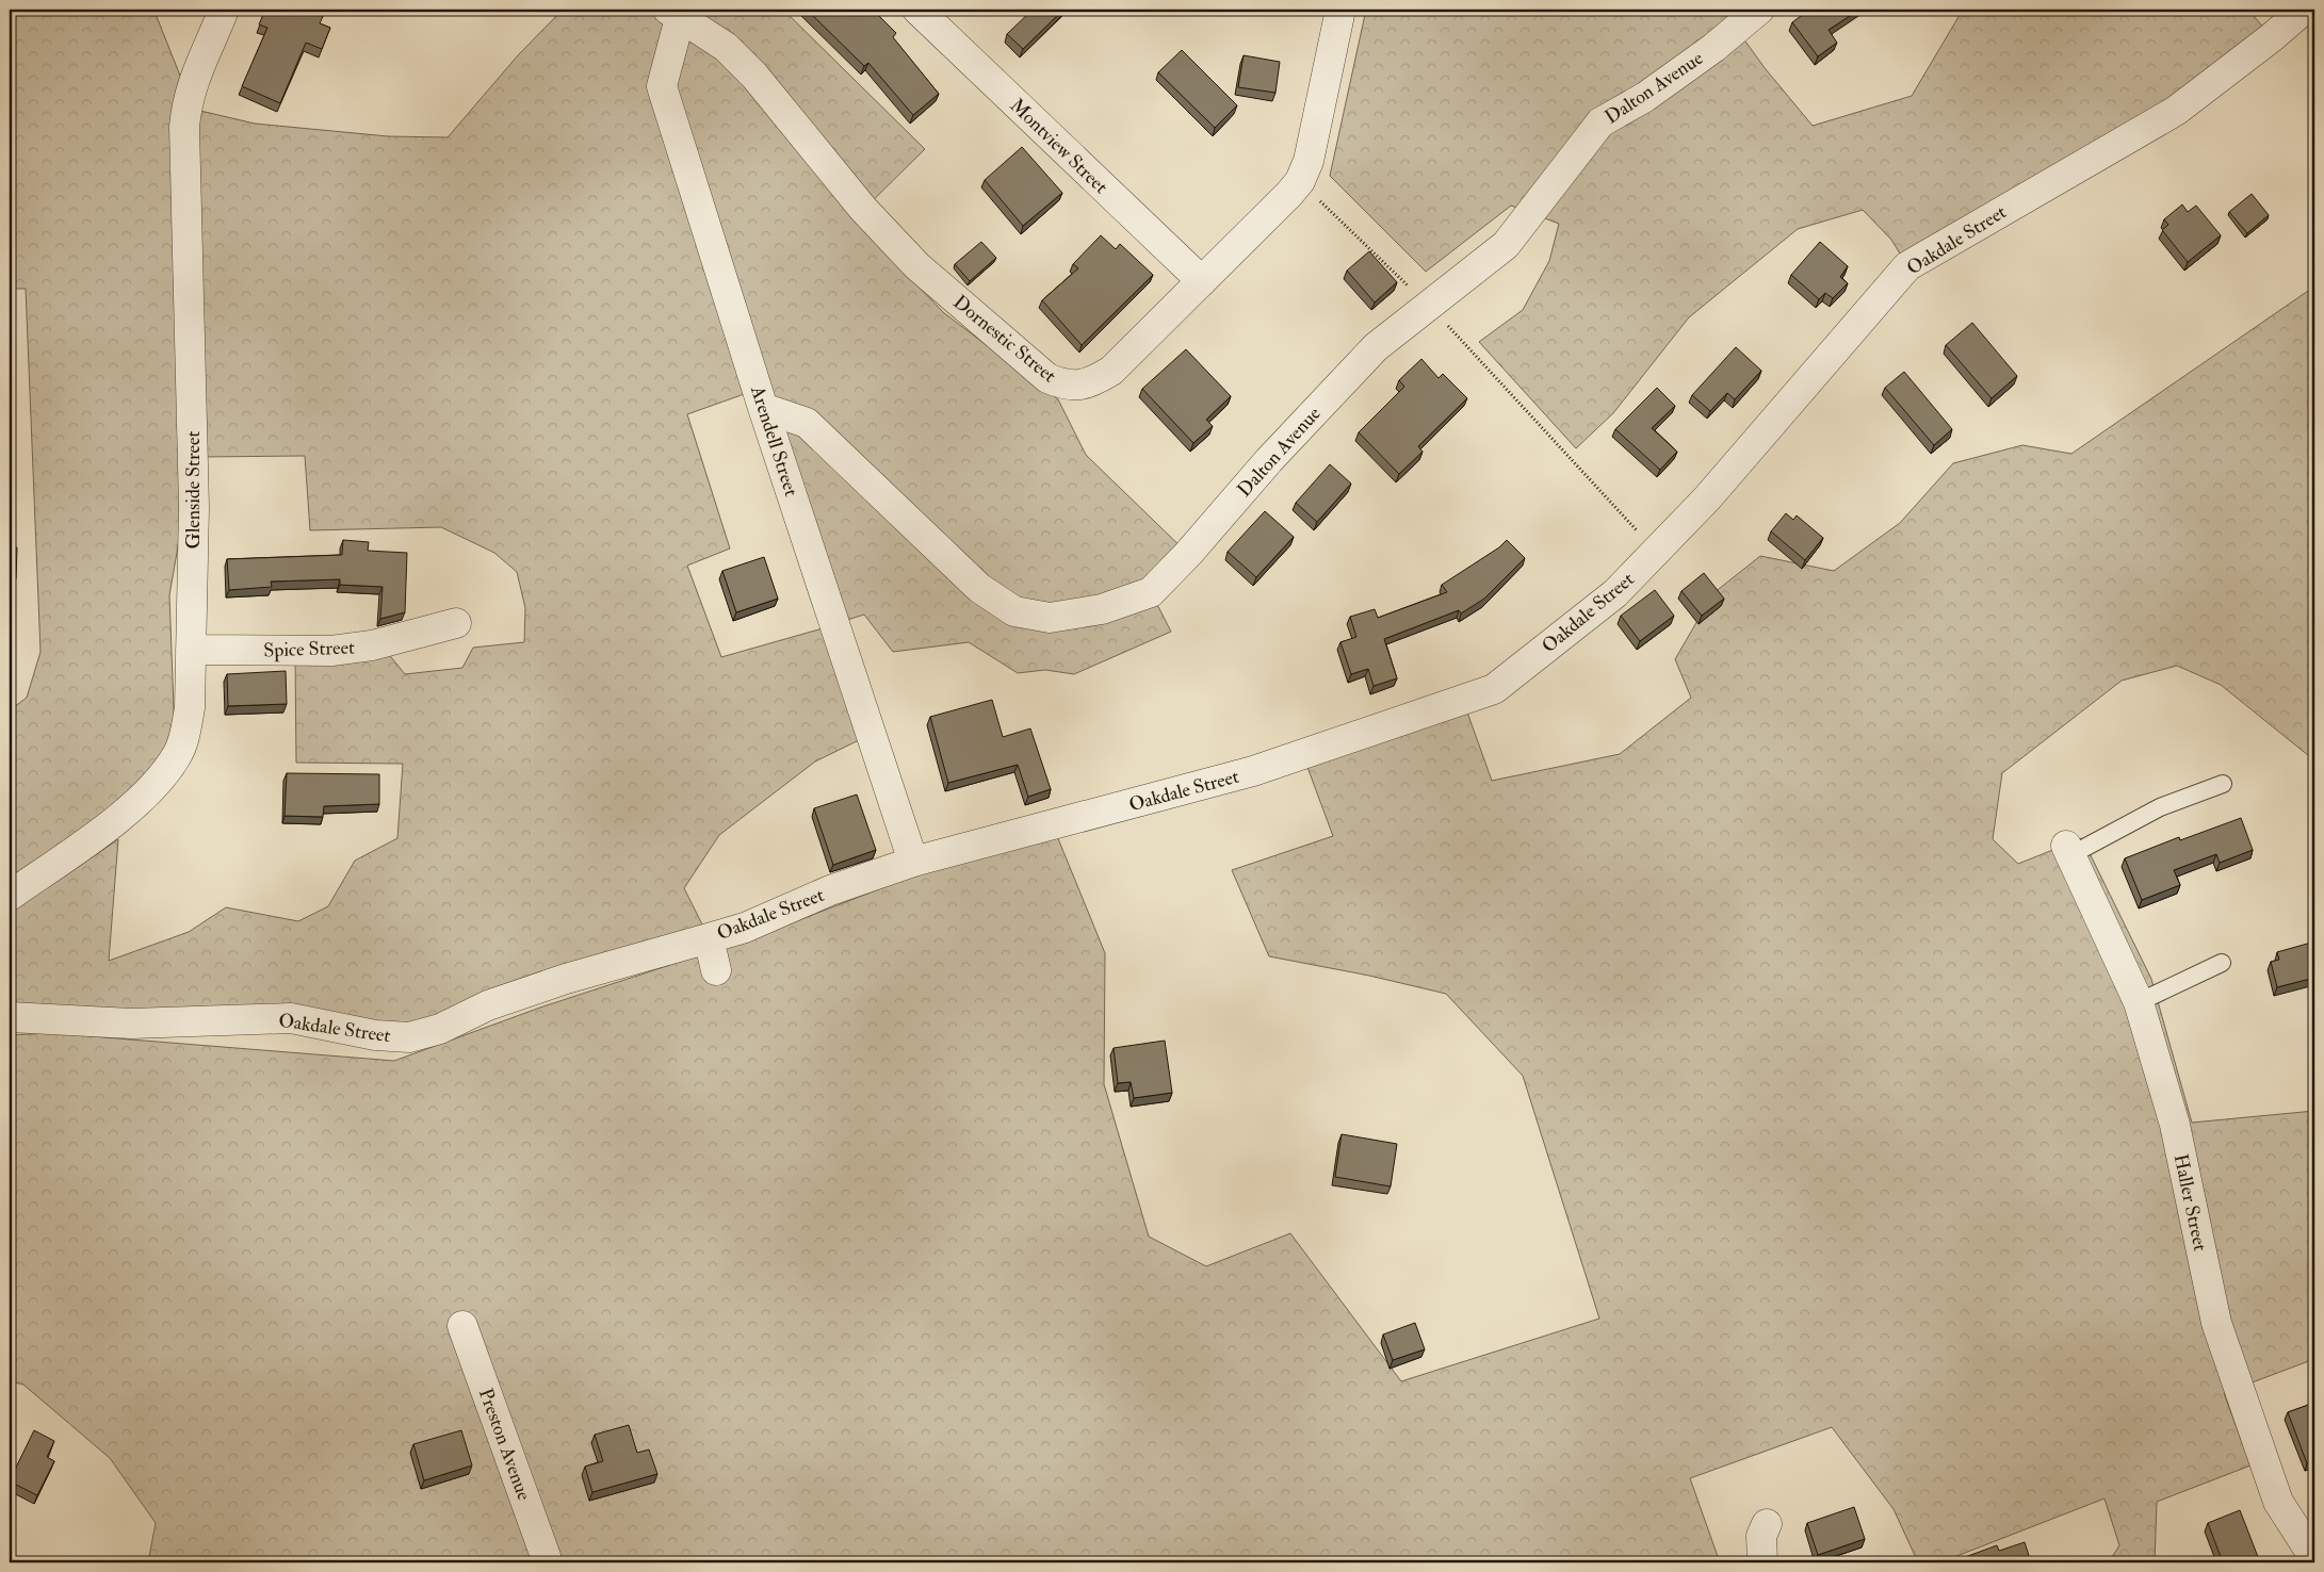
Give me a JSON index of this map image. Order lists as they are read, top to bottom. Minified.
{"streets":{"street":["Dalton Avenue","Montview Street","Oakdale Street","Dornestic Street","Arendell Street","Glenside Street","Spice Street","Haller Street","Preston Avenue"]},"crossings":[["Dalton Avenue","Arendell Street"],["Montview Street","Dornestic Street"],["Oakdale Street","Arendell Street"],["Dornestic Street","Arendell Street"],["Glenside Street","Spice Street"]]}
